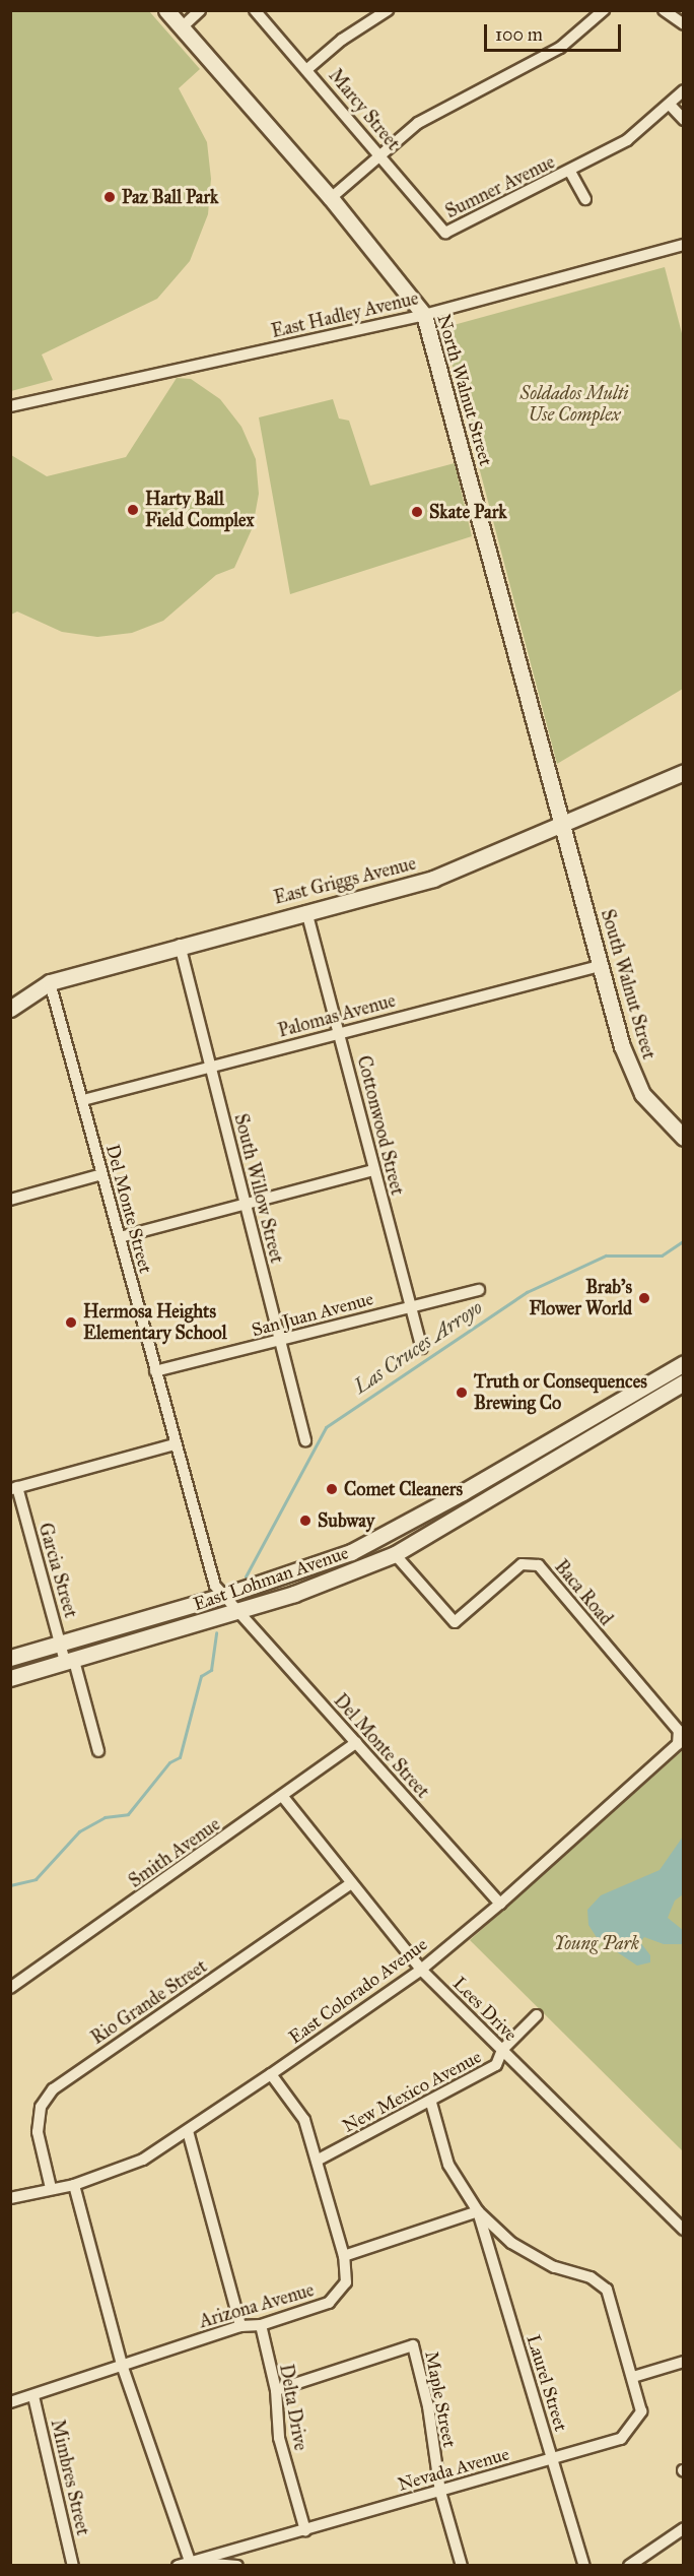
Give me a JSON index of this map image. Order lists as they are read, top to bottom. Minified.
{"streets":{"street":["Marcy Street","Sumner Avenue","East Hadley Avenue","North Walnut Street","East Griggs Avenue","South Walnut Street","Palomas Avenue","Cottonwood Street","South Willow Street","Del Monte Street","San Juan Avenue","Garcia Street","East Lohman Avenue","Baca Road","Smith Avenue","East Colorado Avenue","Rio Grande Street","Lees Drive","New Mexico Avenue","Arizona Avenue","Laurel Street","Maple Street","Delta Drive","Nevada Avenue","Mimbres Street"]},"crossings":[["Marcy Street","Sumner Avenue"],["East Hadley Avenue","North Walnut Street"],["North Walnut Street","East Griggs Avenue"],["North Walnut Street","South Walnut Street"],["East Griggs Avenue","South Walnut Street"],["East Griggs Avenue","Cottonwood Street"],["East Griggs Avenue","South Willow Street"],["East Griggs Avenue","Del Monte Street"],["South Walnut Street","Palomas Avenue"],["Palomas Avenue","Cottonwood Street"],["Palomas Avenue","South Willow Street"],["Palomas Avenue","Del Monte Street"],["Cottonwood Street","San Juan Avenue"],["South Willow Street","San Juan Avenue"],["Del Monte Street","San Juan Avenue"],["Del Monte Street","East Lohman Avenue"],["Del Monte Street","Smith Avenue"],["Del Monte Street","East Colorado Avenue"],["Garcia Street","East Lohman Avenue"],["East Lohman Avenue","Baca Road"],["Baca Road","East Colorado Avenue"],["Smith Avenue","Lees Drive"],["East Colorado Avenue","Rio Grande Street"],["East Colorado Avenue","Lees Drive"],["Rio Grande Street","Lees Drive"],["Lees Drive","New Mexico Avenue"],["Arizona Avenue","Delta Drive"],["Arizona Avenue","Mimbres Street"],["Laurel Street","Nevada Avenue"],["Maple Street","Delta Drive"],["Maple Street","Nevada Avenue"],["Delta Drive","Nevada Avenue"]],"water":["Las Cruces Arroyo"],"parks":["Soldados Multi Use Complex","Young Park"],"places":["Paz Ball Park","Harty Ball Field Complex","Skate Park","Brab's Flower World","Hermosa Heights Elementary School","Truth or Consequences Brewing Co","Comet Cleaners","Subway"],"scale_bar":"100 m"}
